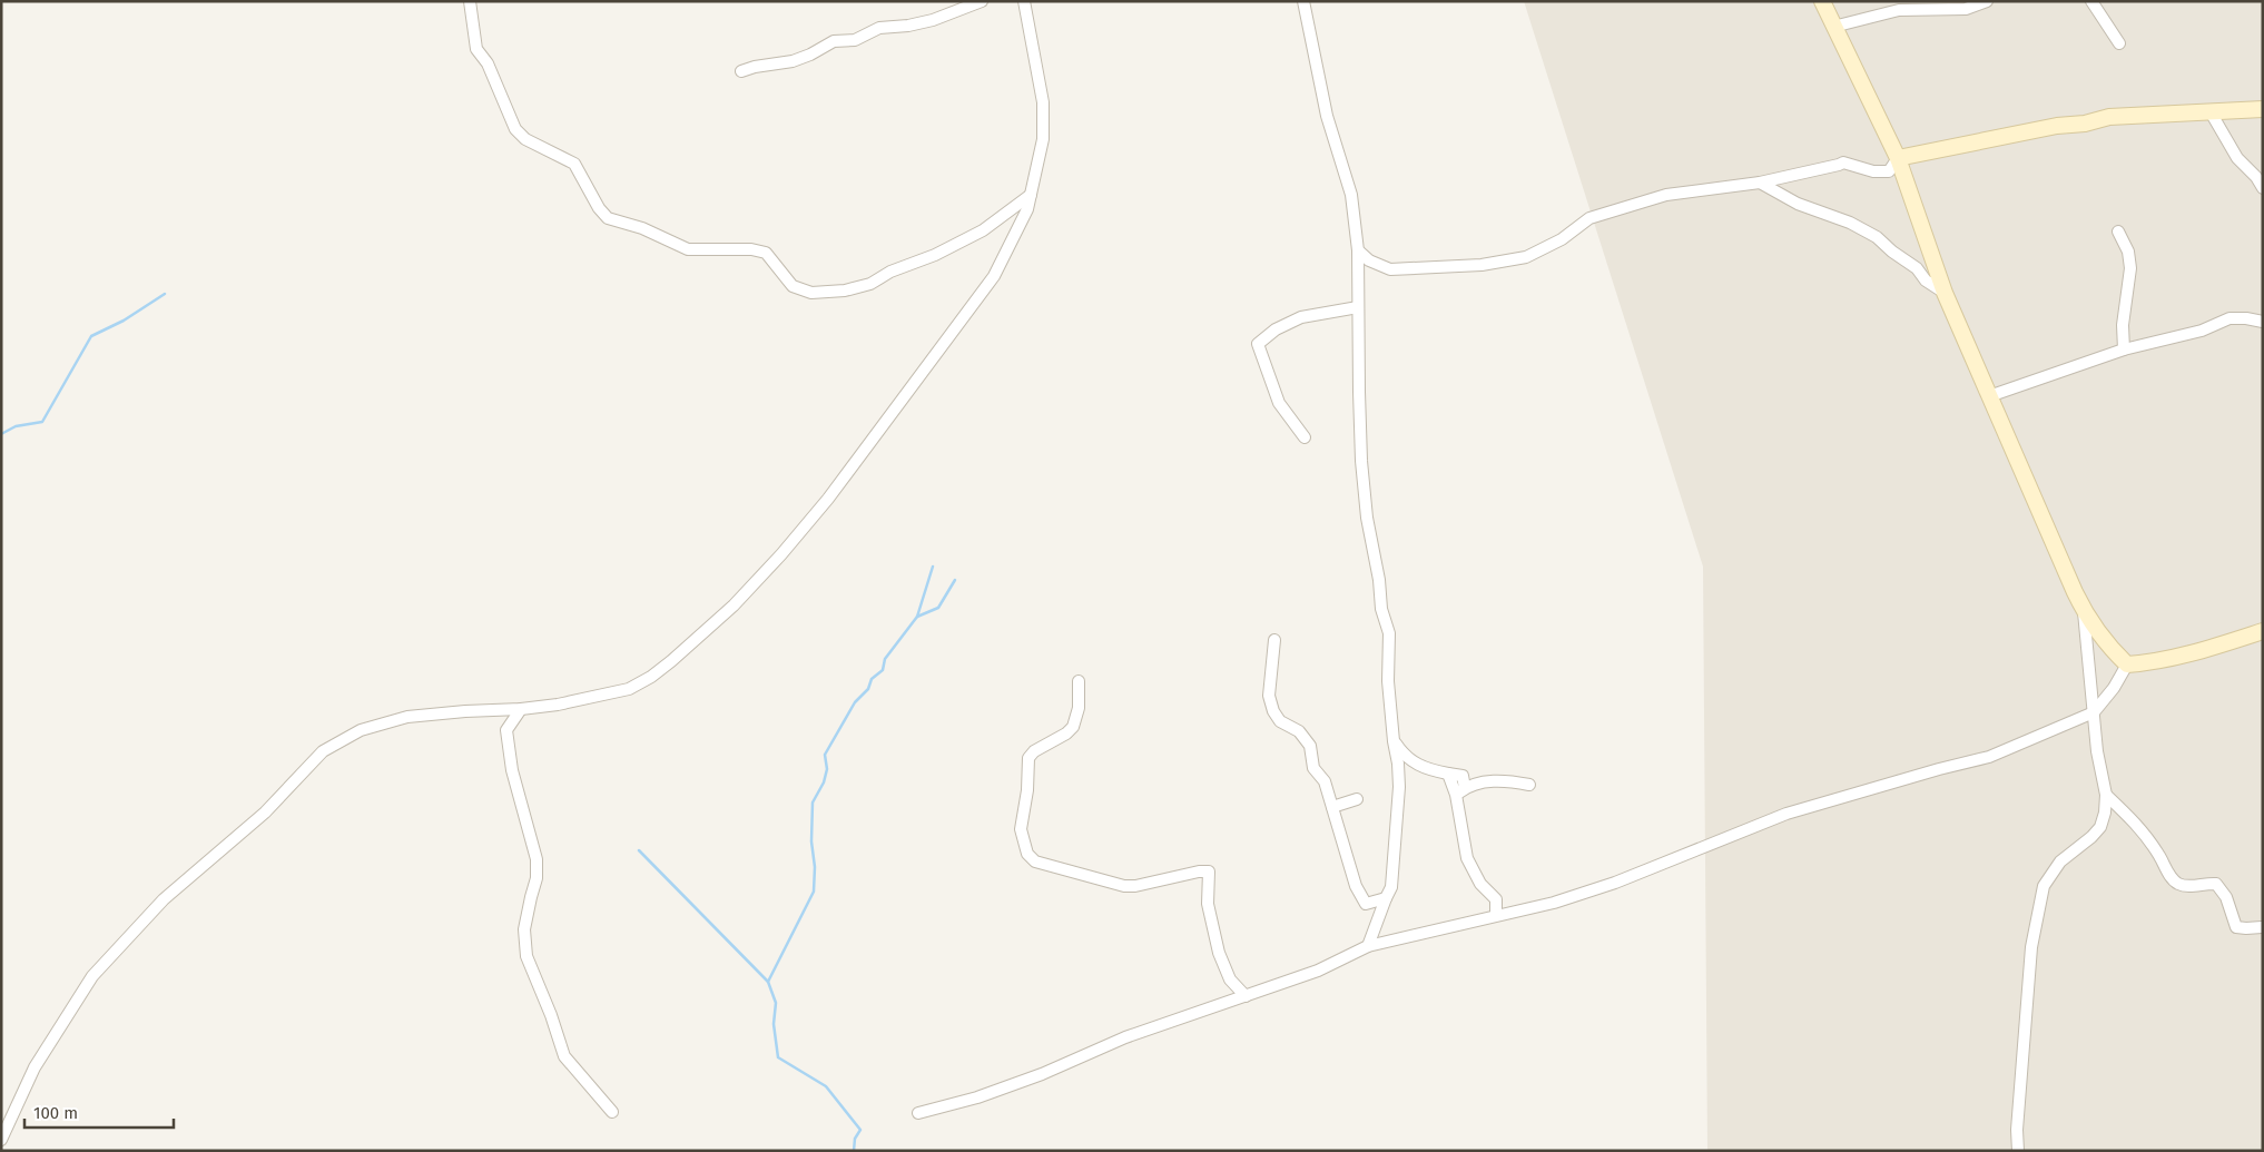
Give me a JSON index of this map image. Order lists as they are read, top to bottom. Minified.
{"scale_bar":"100 m"}
